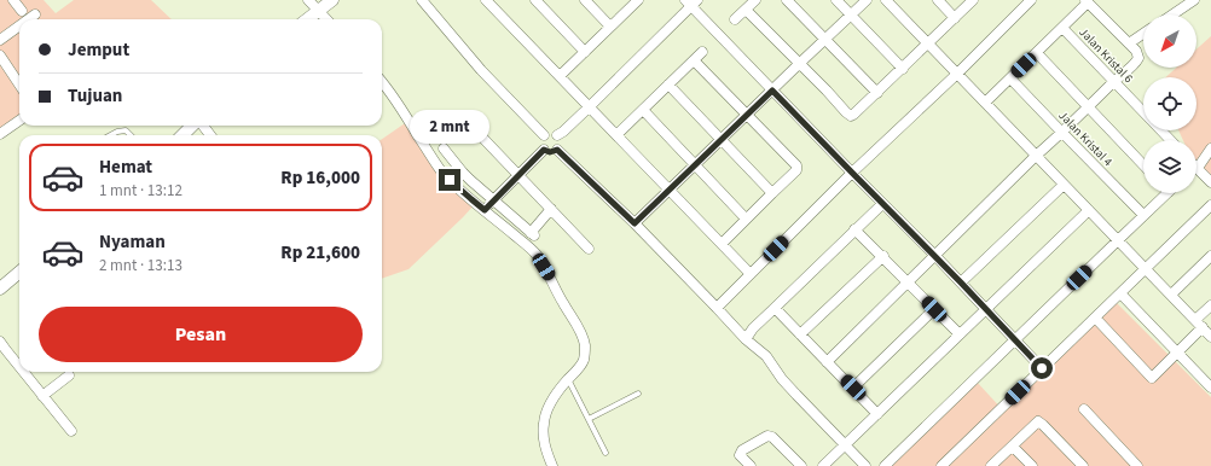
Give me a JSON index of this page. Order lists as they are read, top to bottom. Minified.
{"streets":{"street":["Jalan Kristal 6","Jalan Kristal 4"]},"north":"bottom left","page":{"banner":["Jemput","Tujuan"],"bubble":"2 mnt","list":[{"name":"Hemat","note":"1 mnt · 13:12","value":"Rp 16,000"},{"name":"Nyaman","note":"2 mnt · 13:13","value":"Rp 21,600"}],"buttons":"Pesan"}}
